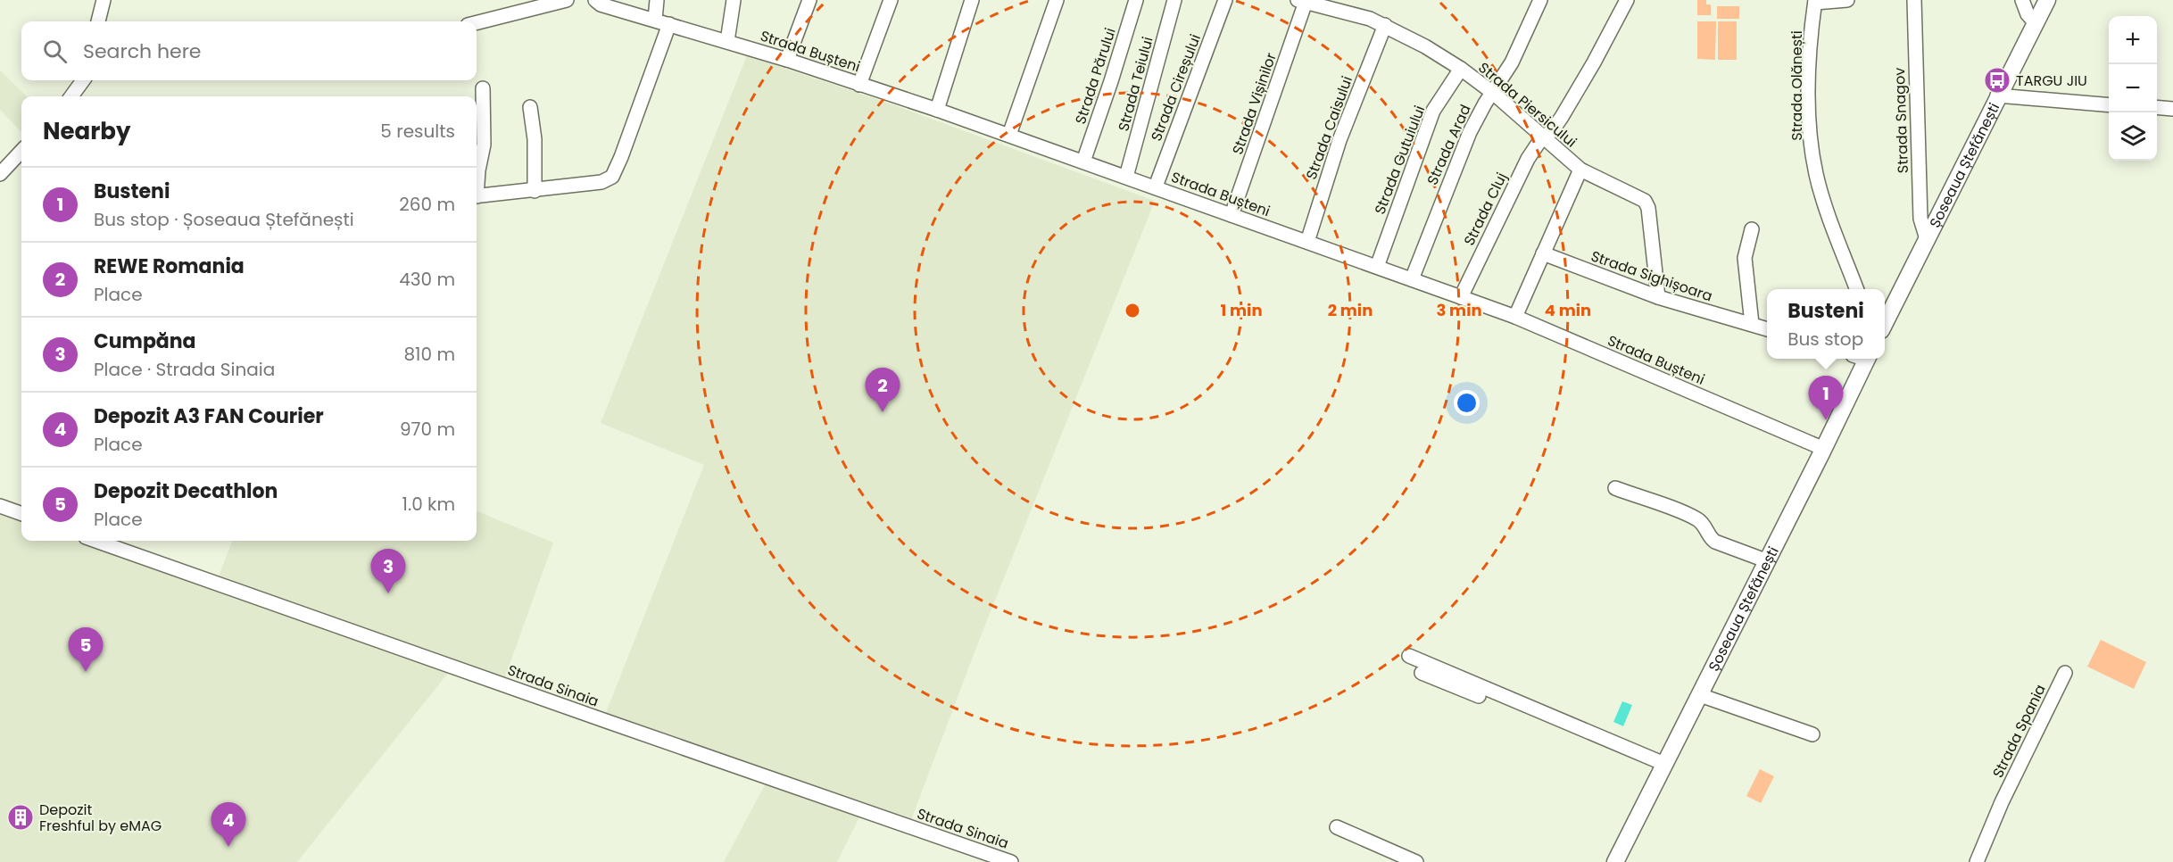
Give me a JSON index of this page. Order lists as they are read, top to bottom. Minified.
{"streets":{"main road":["Șoseaua Ștefănești"],"street":["Strada Bușteni","Strada Părului","Strada Teiului","Strada Olănești","Strada Cireșului","Strada Vișinilor","Strada Piersicului","Strada Snagov","Strada Caisului","Strada Arad","Strada Gutuiului","Strada Cluj","Strada Sighișoara","Strada Sinaia","Strada Spania"]},"crossings":[["Strada Bușteni","Strada Părului"],["Strada Bușteni","Strada Teiului"],["Strada Bușteni","Strada Cireșului"],["Strada Bușteni","Strada Vișinilor"],["Strada Bușteni","Strada Caisului"],["Strada Bușteni","Strada Arad"],["Strada Bușteni","Strada Gutuiului"],["Strada Bușteni","Șoseaua Ștefănești"],["Strada Bușteni","Strada Cluj"],["Strada Vișinilor","Strada Piersicului"],["Strada Piersicului","Strada Caisului"],["Strada Piersicului","Strada Arad"],["Strada Piersicului","Strada Gutuiului"],["Strada Piersicului","Strada Cluj"],["Strada Piersicului","Strada Sighișoara"],["Strada Snagov","Șoseaua Ștefănești"]],"places":{"bus stop":["TARGU JIU"],"building":["Depozit Freshful by eMAG"]},"page":{"map_buttons":["+","−"],"search":"Search here","heading":["Nearby","5 results"],"list":[{"mark":"1","name":"Busteni","note":"Bus stop · Șoseaua Ștefănești","value":"260 m"},{"mark":"2","name":"REWE Romania","note":"Place","value":"430 m"},{"mark":"3","name":"Cumpăna","note":"Place · Strada Sinaia","value":"810 m"},{"mark":"4","name":"Depozit A3 FAN Courier","note":"Place","value":"970 m"},{"mark":"5","name":"Depozit Decathlon","note":"Place","value":"1.0 km"}],"popup":["Busteni","Bus stop"],"pins":["2","1","3","5","4"]},"rings":["1 min","2 min","3 min","4 min"]}
